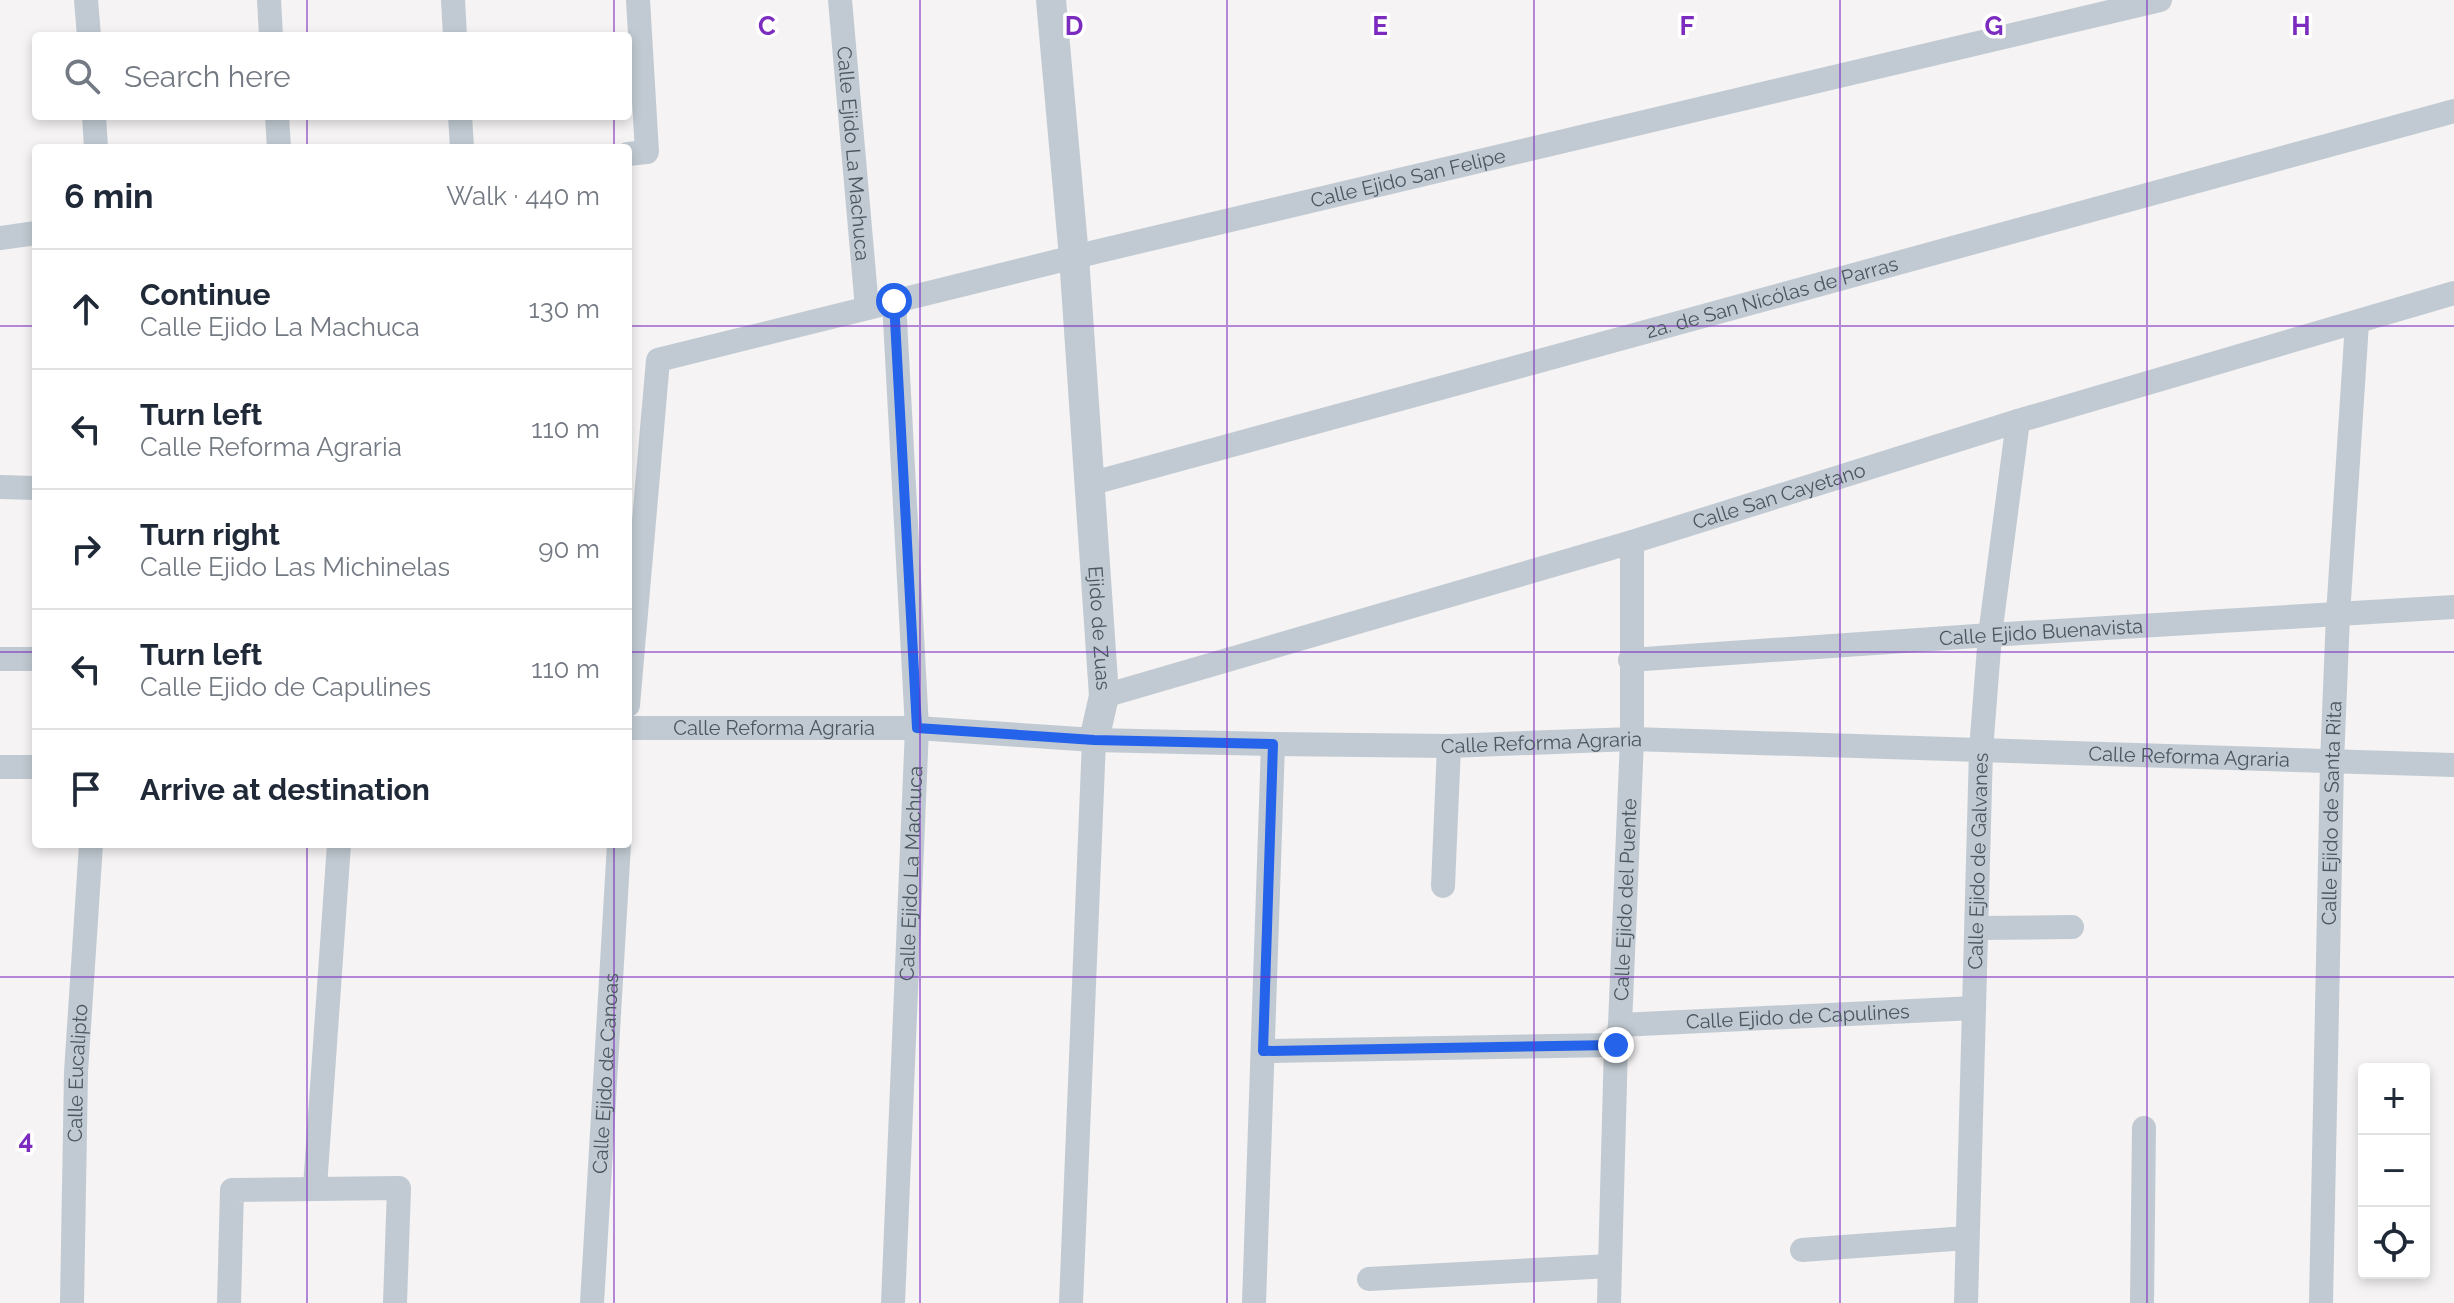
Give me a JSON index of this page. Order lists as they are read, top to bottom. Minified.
{"streets":{"street":["Calle Ejido La Machuca","Calle Ejido San Felipe","2a. de San Nicólas de Parras","Calle San Cayetano","Ejido de Zuas","Calle Ejido Buenavista","Calle Reforma Agraria","Calle Ejido de Santa Rita","Calle Ejido de Galvanes","Calle Ejido del Puente","Calle Ejido de Capulines","Calle Eucalipto","Calle Ejido de Canoas"]},"crossings":[["Calle Ejido La Machuca","Calle Ejido San Felipe"],["Calle Ejido La Machuca","Calle Reforma Agraria"],["Calle Ejido San Felipe","Ejido de Zuas"],["2a. de San Nicólas de Parras","Ejido de Zuas"],["Calle San Cayetano","Ejido de Zuas"],["Calle San Cayetano","Calle Ejido de Santa Rita"],["Calle San Cayetano","Calle Ejido de Galvanes"],["Calle San Cayetano","Calle Ejido del Puente"],["Ejido de Zuas","Calle Reforma Agraria"],["Calle Ejido Buenavista","Calle Ejido de Santa Rita"],["Calle Ejido Buenavista","Calle Ejido de Galvanes"],["Calle Ejido Buenavista","Calle Ejido del Puente"],["Calle Reforma Agraria","Calle Ejido de Santa Rita"],["Calle Reforma Agraria","Calle Ejido de Galvanes"],["Calle Reforma Agraria","Calle Ejido del Puente"],["Calle Ejido de Galvanes","Calle Ejido de Capulines"],["Calle Ejido del Puente","Calle Ejido de Capulines"]],"page":{"search":"Search here","heading":["6 min","Walk · 440 m"],"list":[["Continue","Calle Ejido La Machuca","130 m"],["Turn left","Calle Reforma Agraria","110 m"],["Turn right","Calle Ejido Las Michinelas","90 m"],["Turn left","Calle Ejido de Capulines","110 m"],"Arrive at destination"],"map_buttons":["+","−"]},"grid":{"columns":["C","D","E","F","G","H"],"rows":["4"]}}
